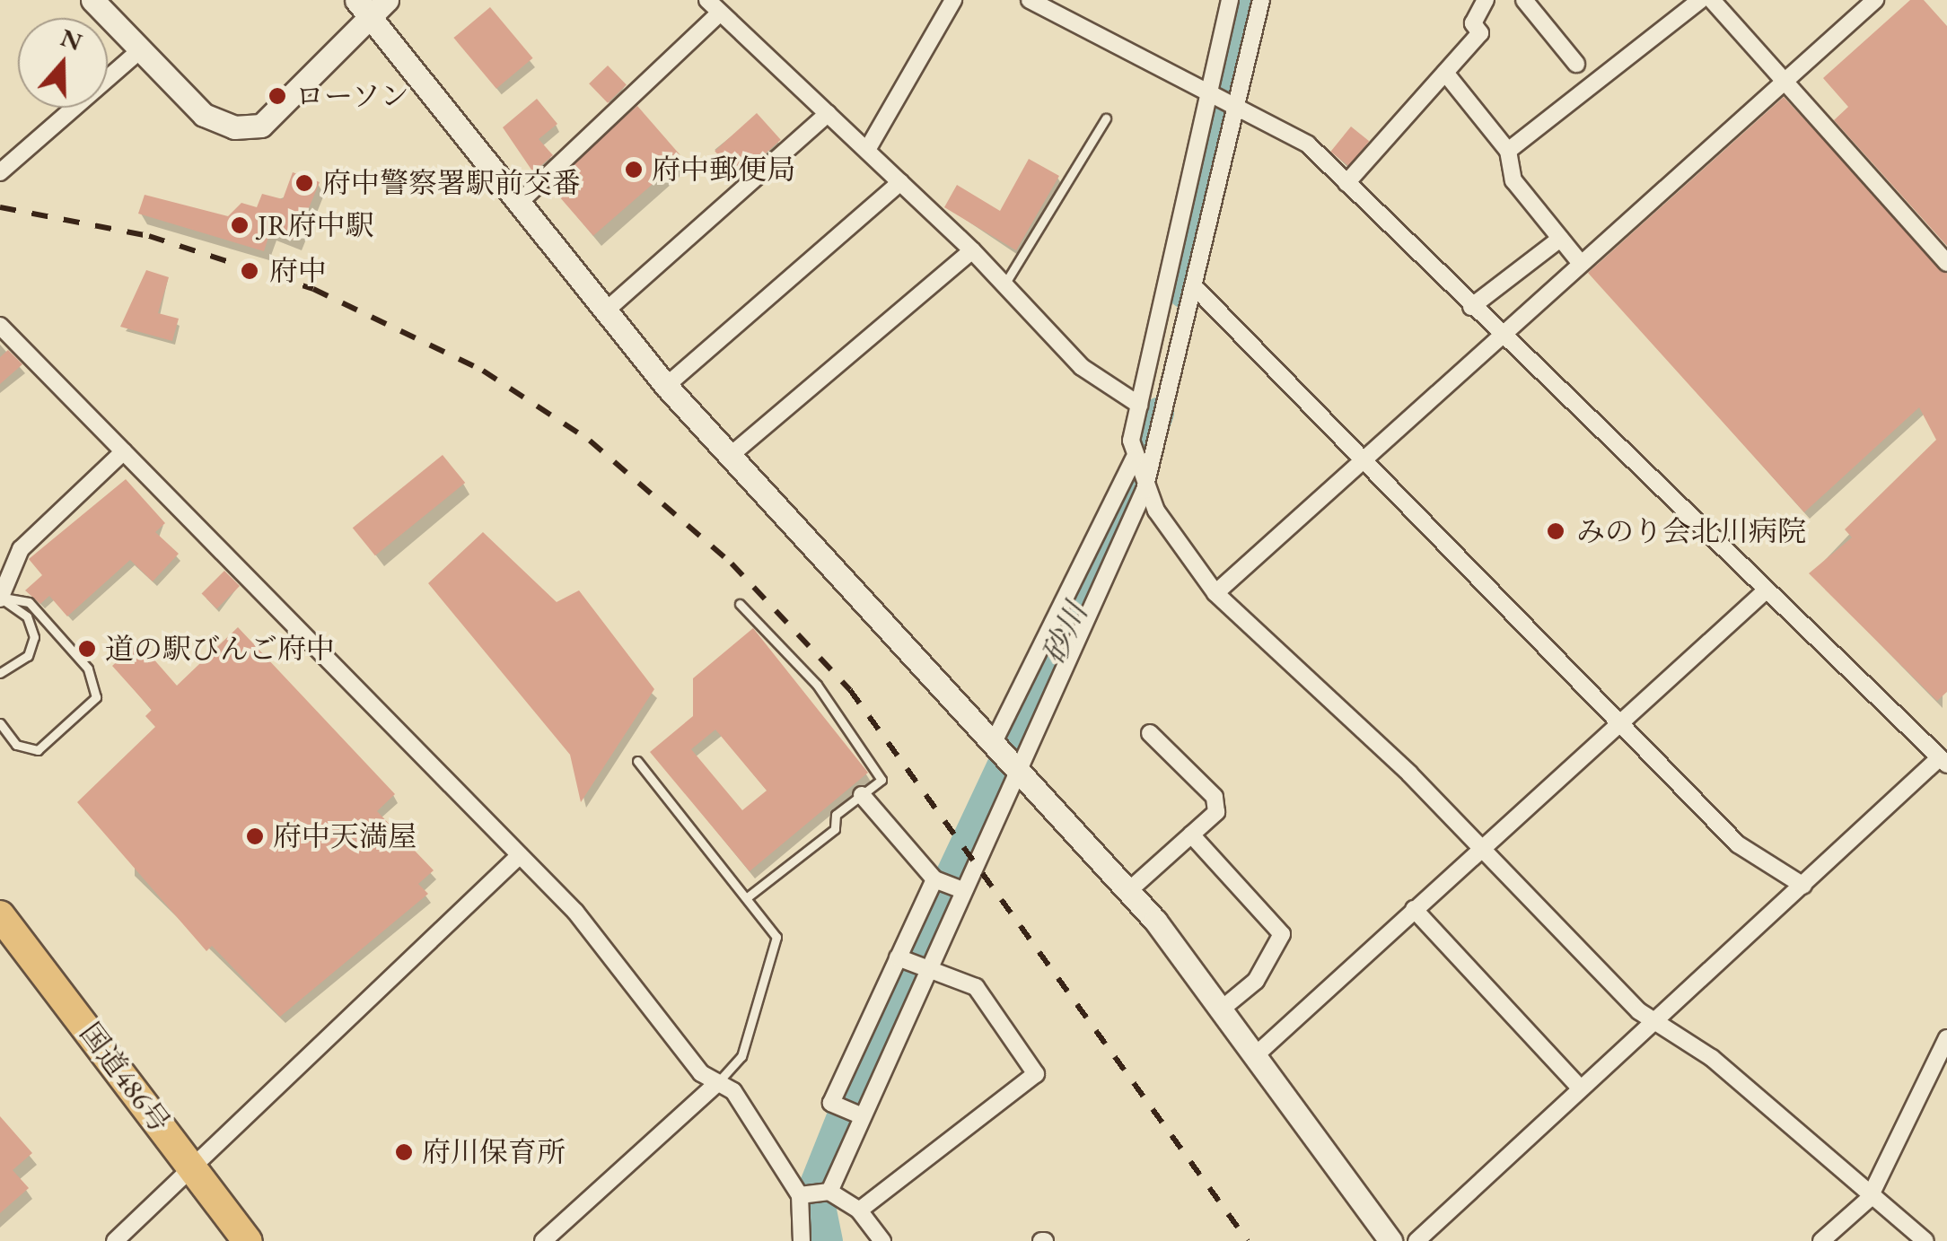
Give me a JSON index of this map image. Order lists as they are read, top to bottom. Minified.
{"streets":{"highway":["国道486号"]},"water":["砂川"],"places":["ローソン","府中郵便局","府中警察署駅前交番","JR府中駅","府中","みのり会北川病院","道の駅びんご府中","府中天満屋","府川保育所"],"north":"top"}
